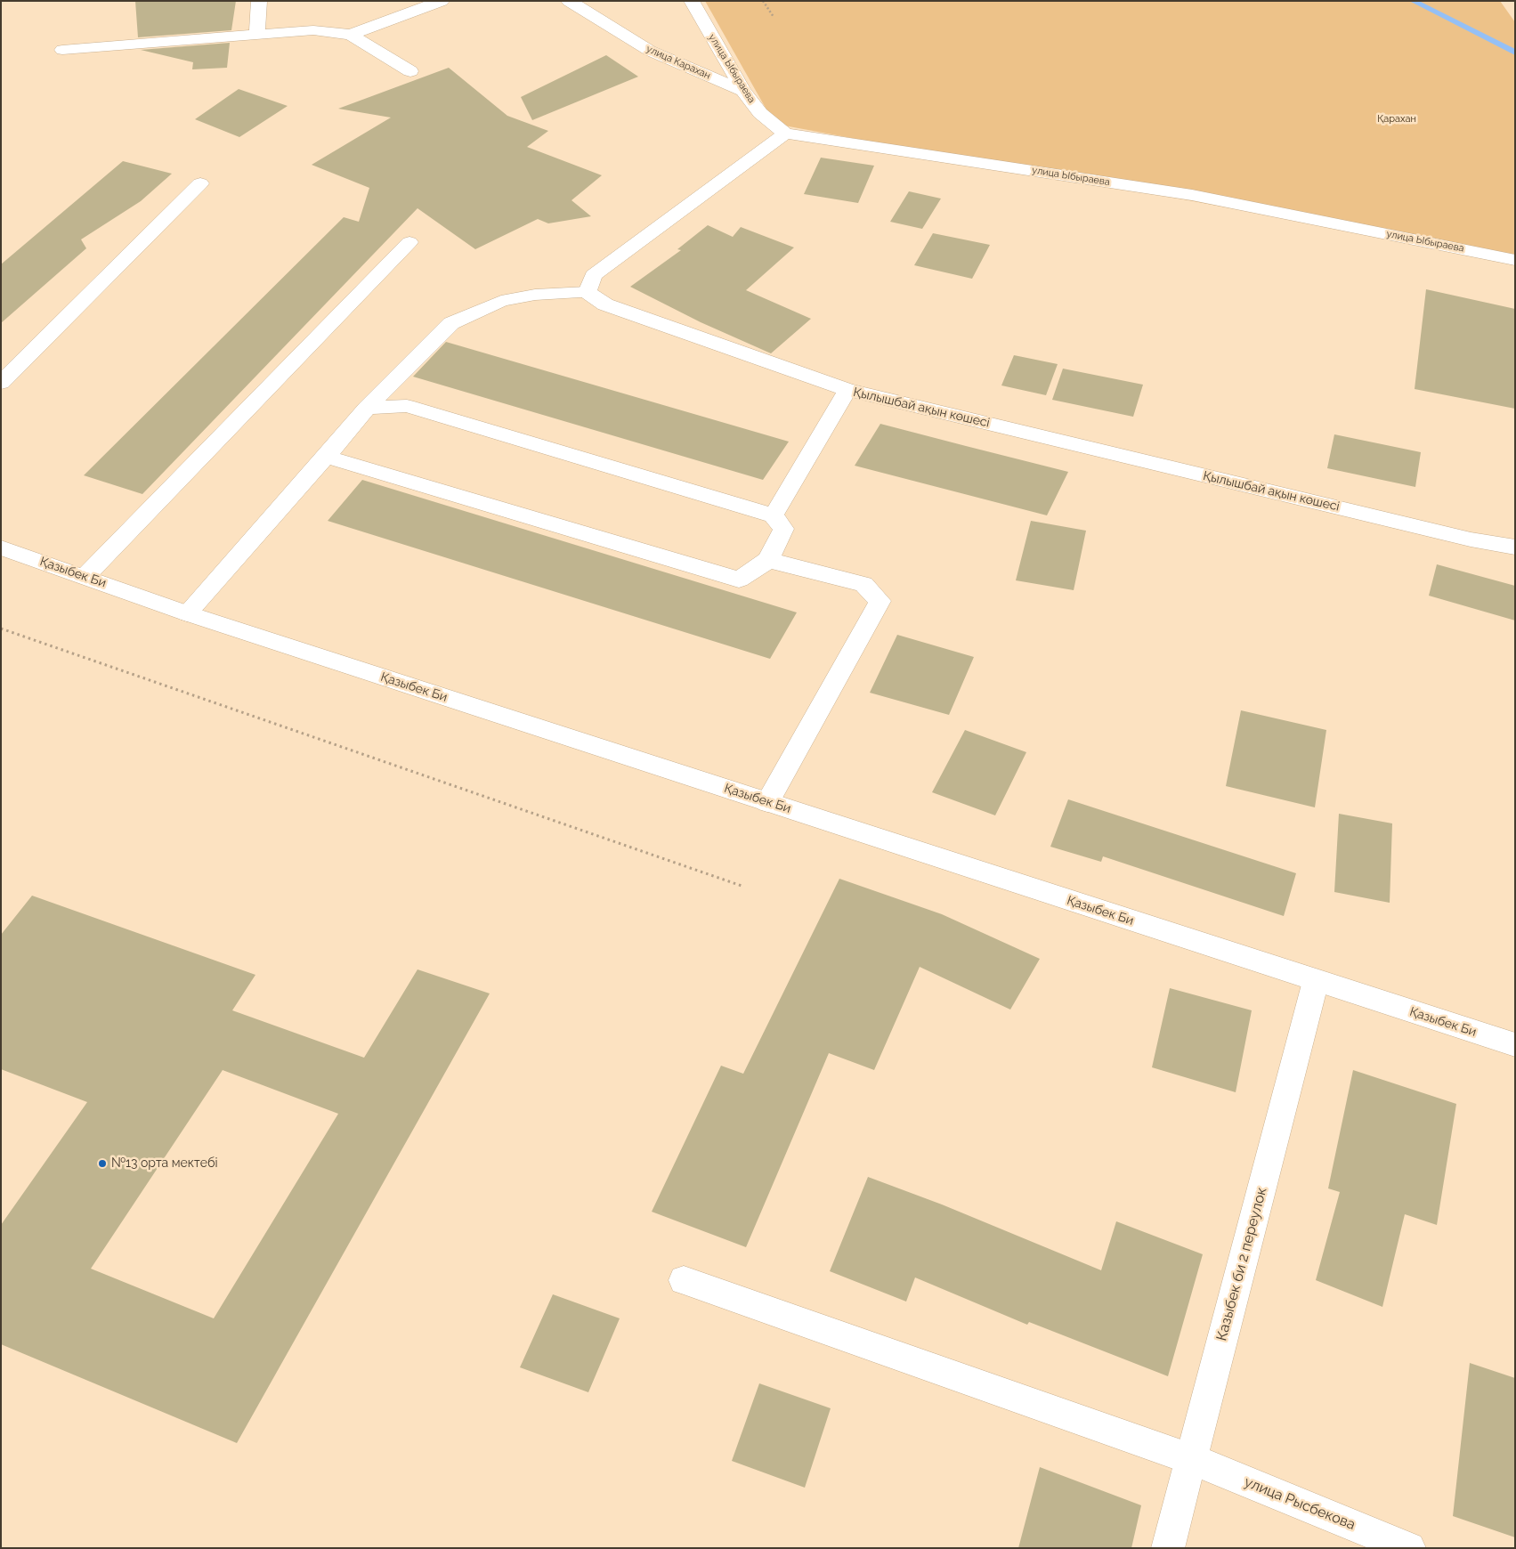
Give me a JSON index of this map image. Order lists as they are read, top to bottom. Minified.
{"streets":{"street":["улица Карахан","улица Ыбыраева","Қылышбай ақын көшесі","Қазыбек Би","Казыбек би 2 переулок","улица Рысбекова"]},"crossings":[["улица Карахан","улица Ыбыраева"],["Қазыбек Би","Казыбек би 2 переулок"],["Казыбек би 2 переулок","улица Рысбекова"]],"parks":["Қарахан"],"places":["№13 орта мектебі"]}
